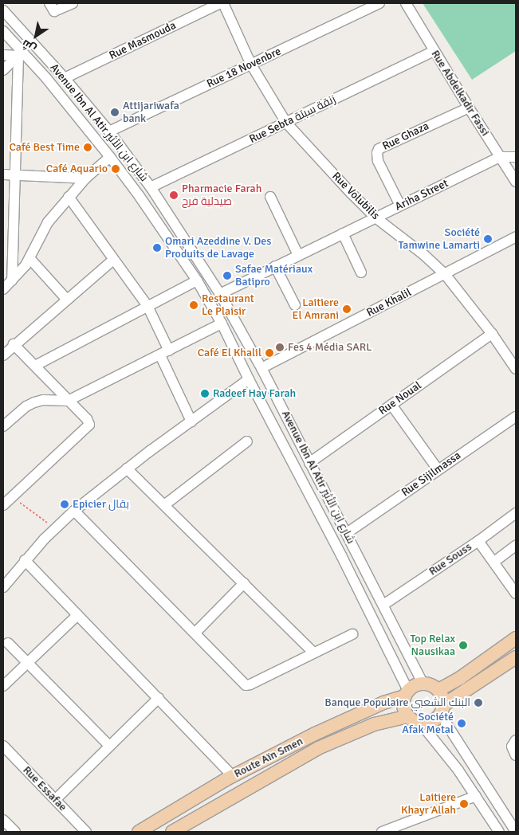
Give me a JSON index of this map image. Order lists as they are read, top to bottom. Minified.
{"streets":{"main road":["Route Aïn Smen"],"street":["Rue Masmouda","Rue 18 Novenbre","Rue Abdelkadir Fassi","Rue Sebta زنقة سبتة","Avenue Ibn Al Atir شارع ابن الأثير","Rue Ghaza","Ariha Street","Rue Volubilis","Rue Khalil","Rue Noual","Rue Sijilmassa","Rue Souss","Rue Essafae"]},"crossings":[["Rue Masmouda","Avenue Ibn Al Atir شارع ابن الأثير"],["Rue 18 Novenbre","Avenue Ibn Al Atir شارع ابن الأثير"],["Rue 18 Novenbre","Rue Volubilis"],["Rue Abdelkadir Fassi","Rue Sebta زنقة سبتة"],["Rue Abdelkadir Fassi","Rue Ghaza"],["Rue Abdelkadir Fassi","Ariha Street"],["Rue Sebta زنقة سبتة","Avenue Ibn Al Atir شارع ابن الأثير"],["Rue Sebta زنقة سبتة","Rue Volubilis"],["Avenue Ibn Al Atir شارع ابن الأثير","Ariha Street"],["Avenue Ibn Al Atir شارع ابن الأثير","Rue Khalil"],["Avenue Ibn Al Atir شارع ابن الأثير","Rue Noual"],["Avenue Ibn Al Atir شارع ابن الأثير","Rue Sijilmassa"],["Avenue Ibn Al Atir شارع ابن الأثير","Rue Souss"],["Avenue Ibn Al Atir شارع ابن الأثير","Route Aïn Smen"],["Rue Ghaza","Ariha Street"],["Ariha Street","Rue Volubilis"],["Rue Volubilis","Rue Khalil"],["Rue Volubilis","Rue Noual"]],"places":["Attijariwafa bank","Café Best Time","Café Aquario","Pharmacie Farah صيدلية فرح","Société Tamwine Lamarti","Omari Azeddine V. Des Produits de Lavage","Safae Matériaux Batipro","Restaurant Le Plaisir","Laitiere El Amrani","Fes 4 Média SARL","Café El Khalil","Radeef Hay Farah","Epicier بقال","Top Relax Nausikaa","Banque Populaire البنك الشعبي","Société Afak Metal","Laitiere Khayr Allah"],"north":"bottom left"}
